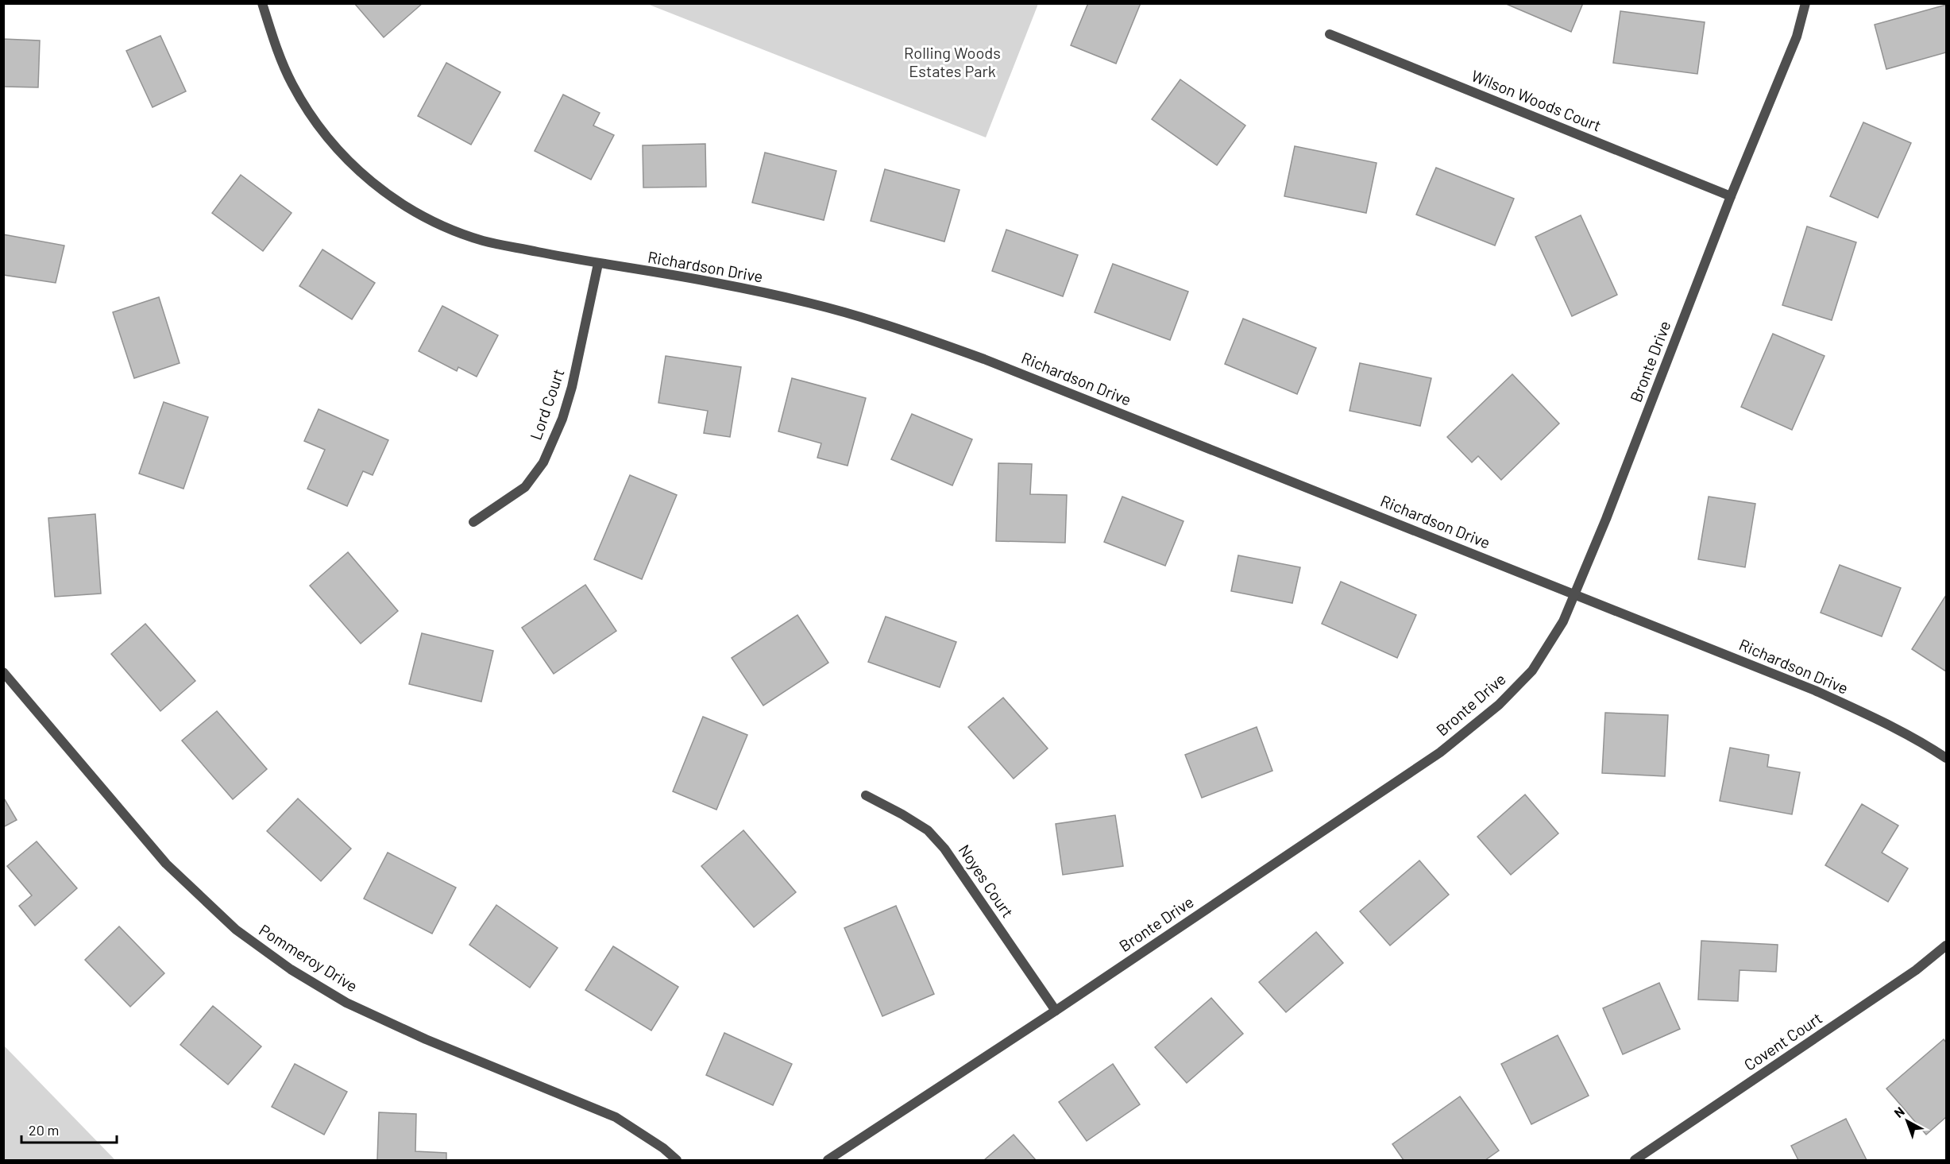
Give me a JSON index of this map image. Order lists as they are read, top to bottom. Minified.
{"streets":{"street":["Wilson Woods Court","Richardson Drive","Bronte Drive","Lord Court","Noyes Court","Pommeroy Drive","Covent Court"]},"crossings":[["Wilson Woods Court","Bronte Drive"],["Richardson Drive","Bronte Drive"],["Richardson Drive","Lord Court"],["Bronte Drive","Noyes Court"]],"parks":["Rolling Woods Estates Park"],"scale_bar":"20 m","north":"top left"}
